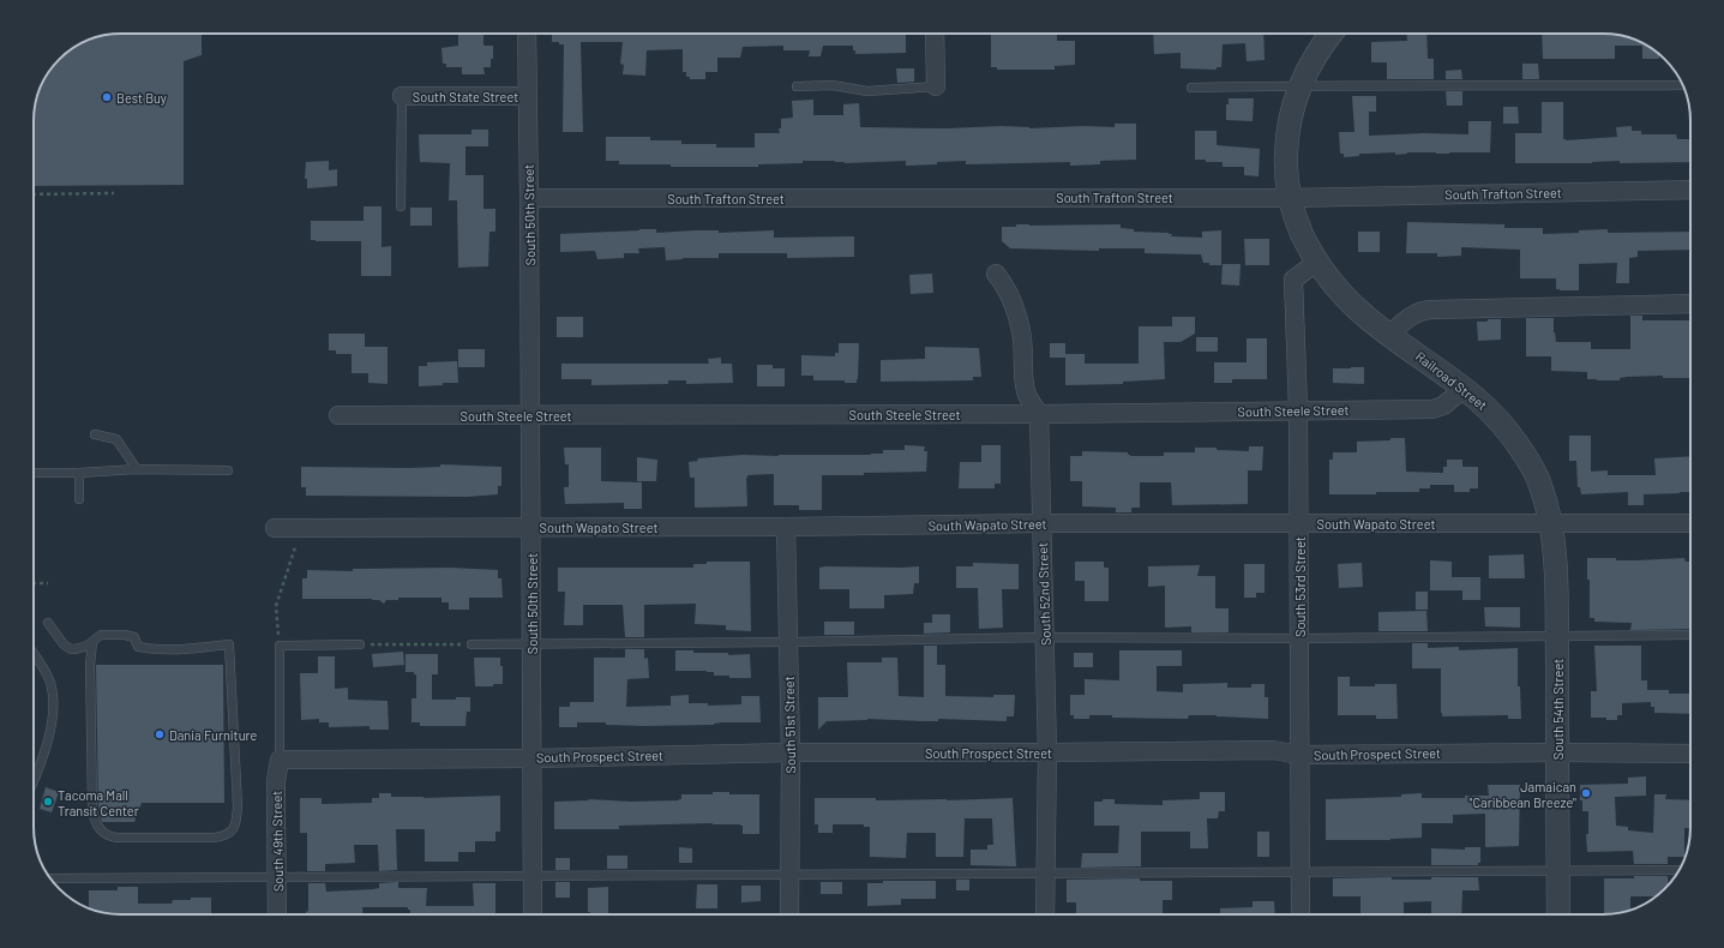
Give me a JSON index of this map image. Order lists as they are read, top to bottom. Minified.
{"streets":{"street":["South State Street","South Trafton Street","South 50th Street","Railroad Street","South Steele Street","South Wapato Street","South 53rd Street","South 52nd Street","South 54th Street","South 51st Street","South Prospect Street","South 49th Street"]},"crossings":[["South State Street","South 50th Street"],["South Trafton Street","South 50th Street"],["South Trafton Street","Railroad Street"],["South 50th Street","South Steele Street"],["South 50th Street","South Wapato Street"],["South 50th Street","South Prospect Street"],["Railroad Street","South Steele Street"],["Railroad Street","South Wapato Street"],["Railroad Street","South 53rd Street"],["Railroad Street","South 54th Street"],["South Steele Street","South 53rd Street"],["South Steele Street","South 52nd Street"],["South Wapato Street","South 53rd Street"],["South Wapato Street","South 52nd Street"],["South Wapato Street","South 54th Street"],["South Wapato Street","South 51st Street"],["South 53rd Street","South Prospect Street"],["South 52nd Street","South Prospect Street"],["South 54th Street","South Prospect Street"],["South 51st Street","South Prospect Street"],["South Prospect Street","South 49th Street"]],"places":["Best Buy","Dania Furniture","Jamaican \"Caribbean Breeze\"","Tacoma Mall Transit Center"]}
